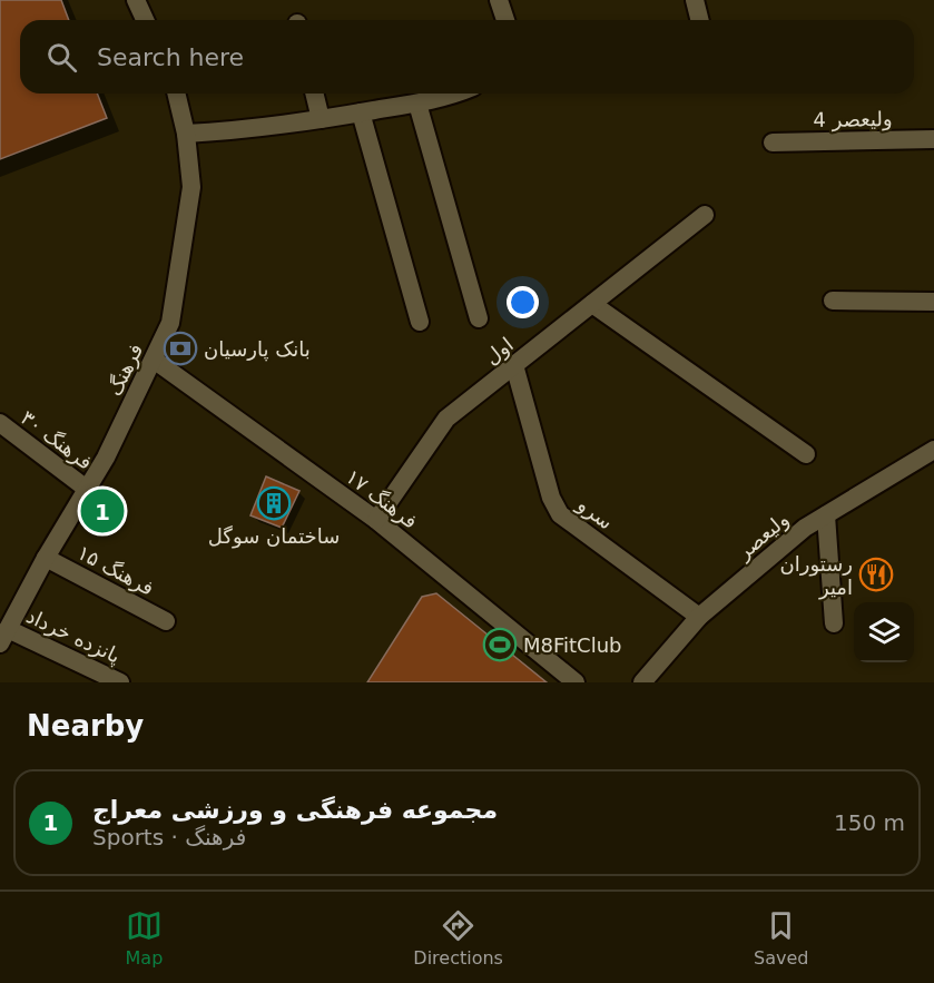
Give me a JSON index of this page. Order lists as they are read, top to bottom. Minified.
{"streets":{"street":["ولیعصر 4","اول","فرهنگ","فرهنگ ۳۰","فرهنگ ۱۷","سرو","ولیعصر","فرهنگ ۱۵","پانزده خرداد"]},"crossings":[["اول","فرهنگ ۱۷"],["اول","سرو"],["فرهنگ","فرهنگ ۳۰"],["فرهنگ","فرهنگ ۱۷"],["فرهنگ","فرهنگ ۱۵"],["فرهنگ","پانزده خرداد"],["سرو","ولیعصر"]],"places":{"bank":["بانک پارسیان"],"building":["ساختمان سوگل"],"restaurant":["رستوران امیر"],"sports":["M8FitClub"]},"page":{"search":"Search here","pins":"1","heading":"Nearby","list":[{"mark":"1","name":"مجموعه فرهنگی و ورزشی معراج","note":"Sports · فرهنگ","value":"150 m"}],"nav":["Map","Directions","Saved"]}}
